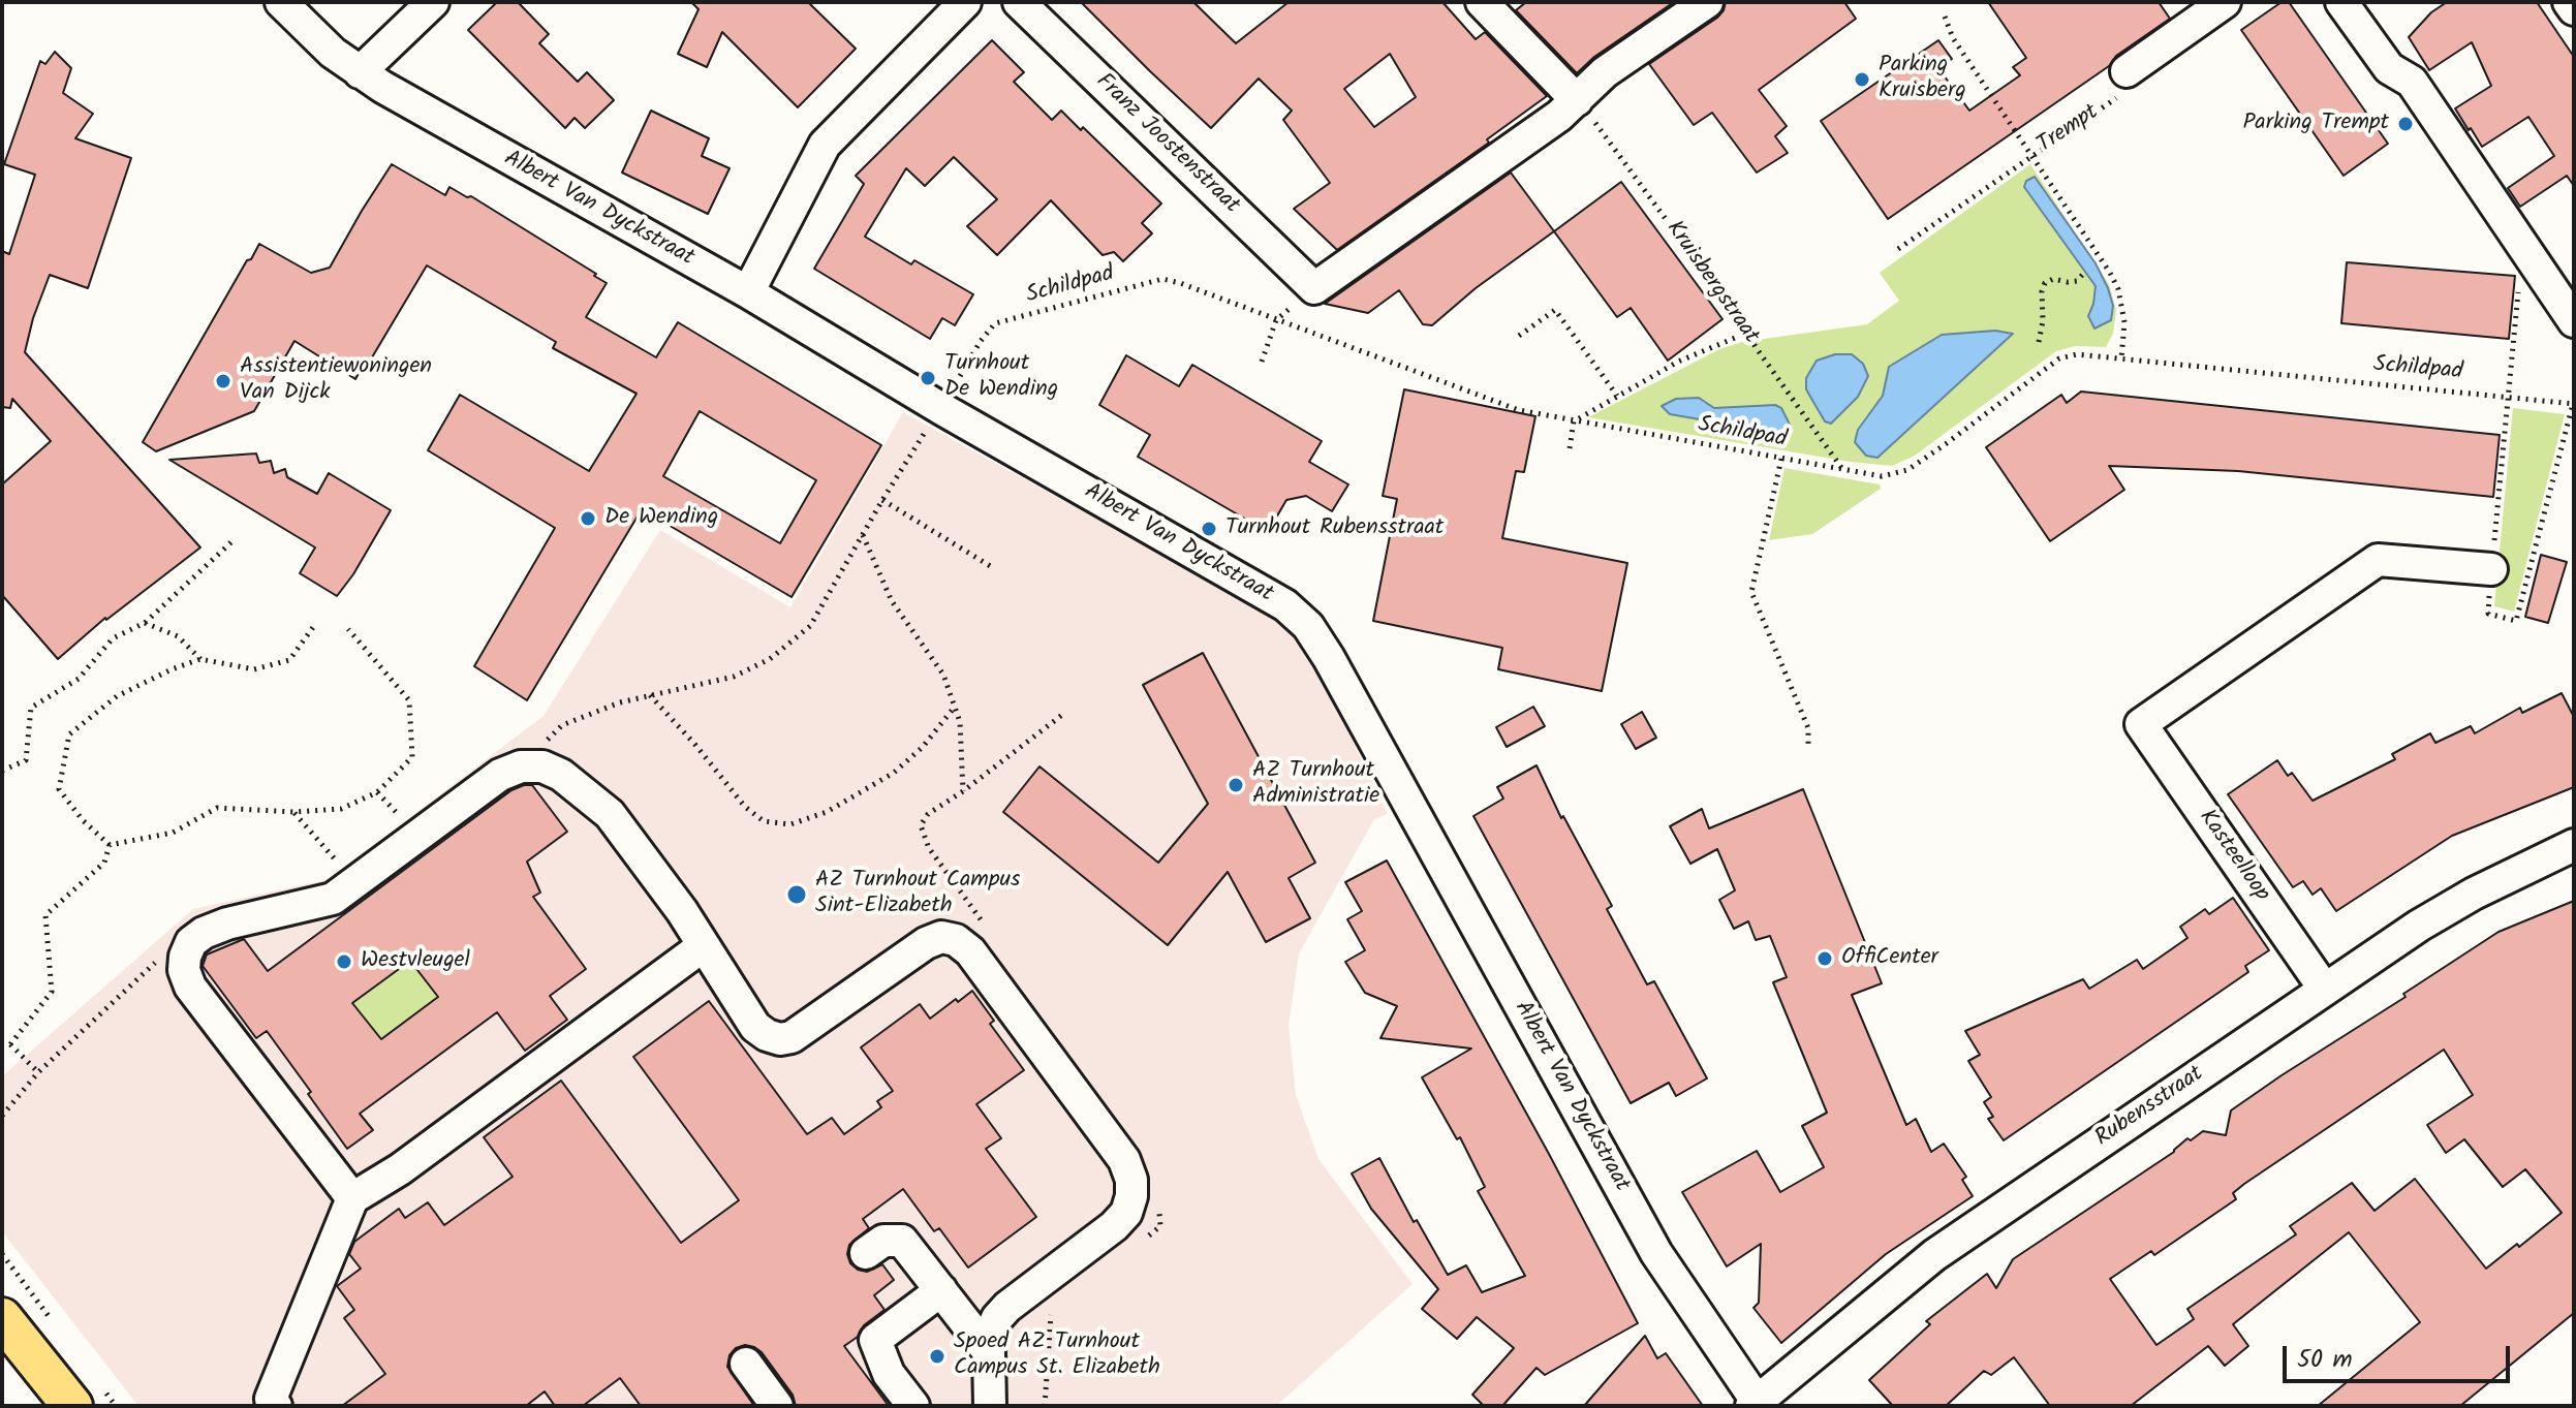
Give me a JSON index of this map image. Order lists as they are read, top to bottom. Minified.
{"streets":{"street":["Franz Joostenstraat","Albert Van Dyckstraat","Kasteelloop","Rubensstraat"],"path":["Trempt","Kruisbergstraat","Schildpad"]},"crossings":[["Albert Van Dyckstraat","Schildpad"],["Albert Van Dyckstraat","Rubensstraat"],["Kruisbergstraat","Schildpad"],["Kasteelloop","Rubensstraat"]],"places":["Parking Kruisberg","Parking Trempt","Turnhout De Wending","Assistentiewoningen Van Dijck","De Wending","Turnhout Rubensstraat","AZ Turnhout Administratie","AZ Turnhout Campus Sint-Elizabeth","OffiCenter","Westvleugel","Spoed AZ Turnhout Campus St. Elizabeth"],"scale_bar":"50 m"}
